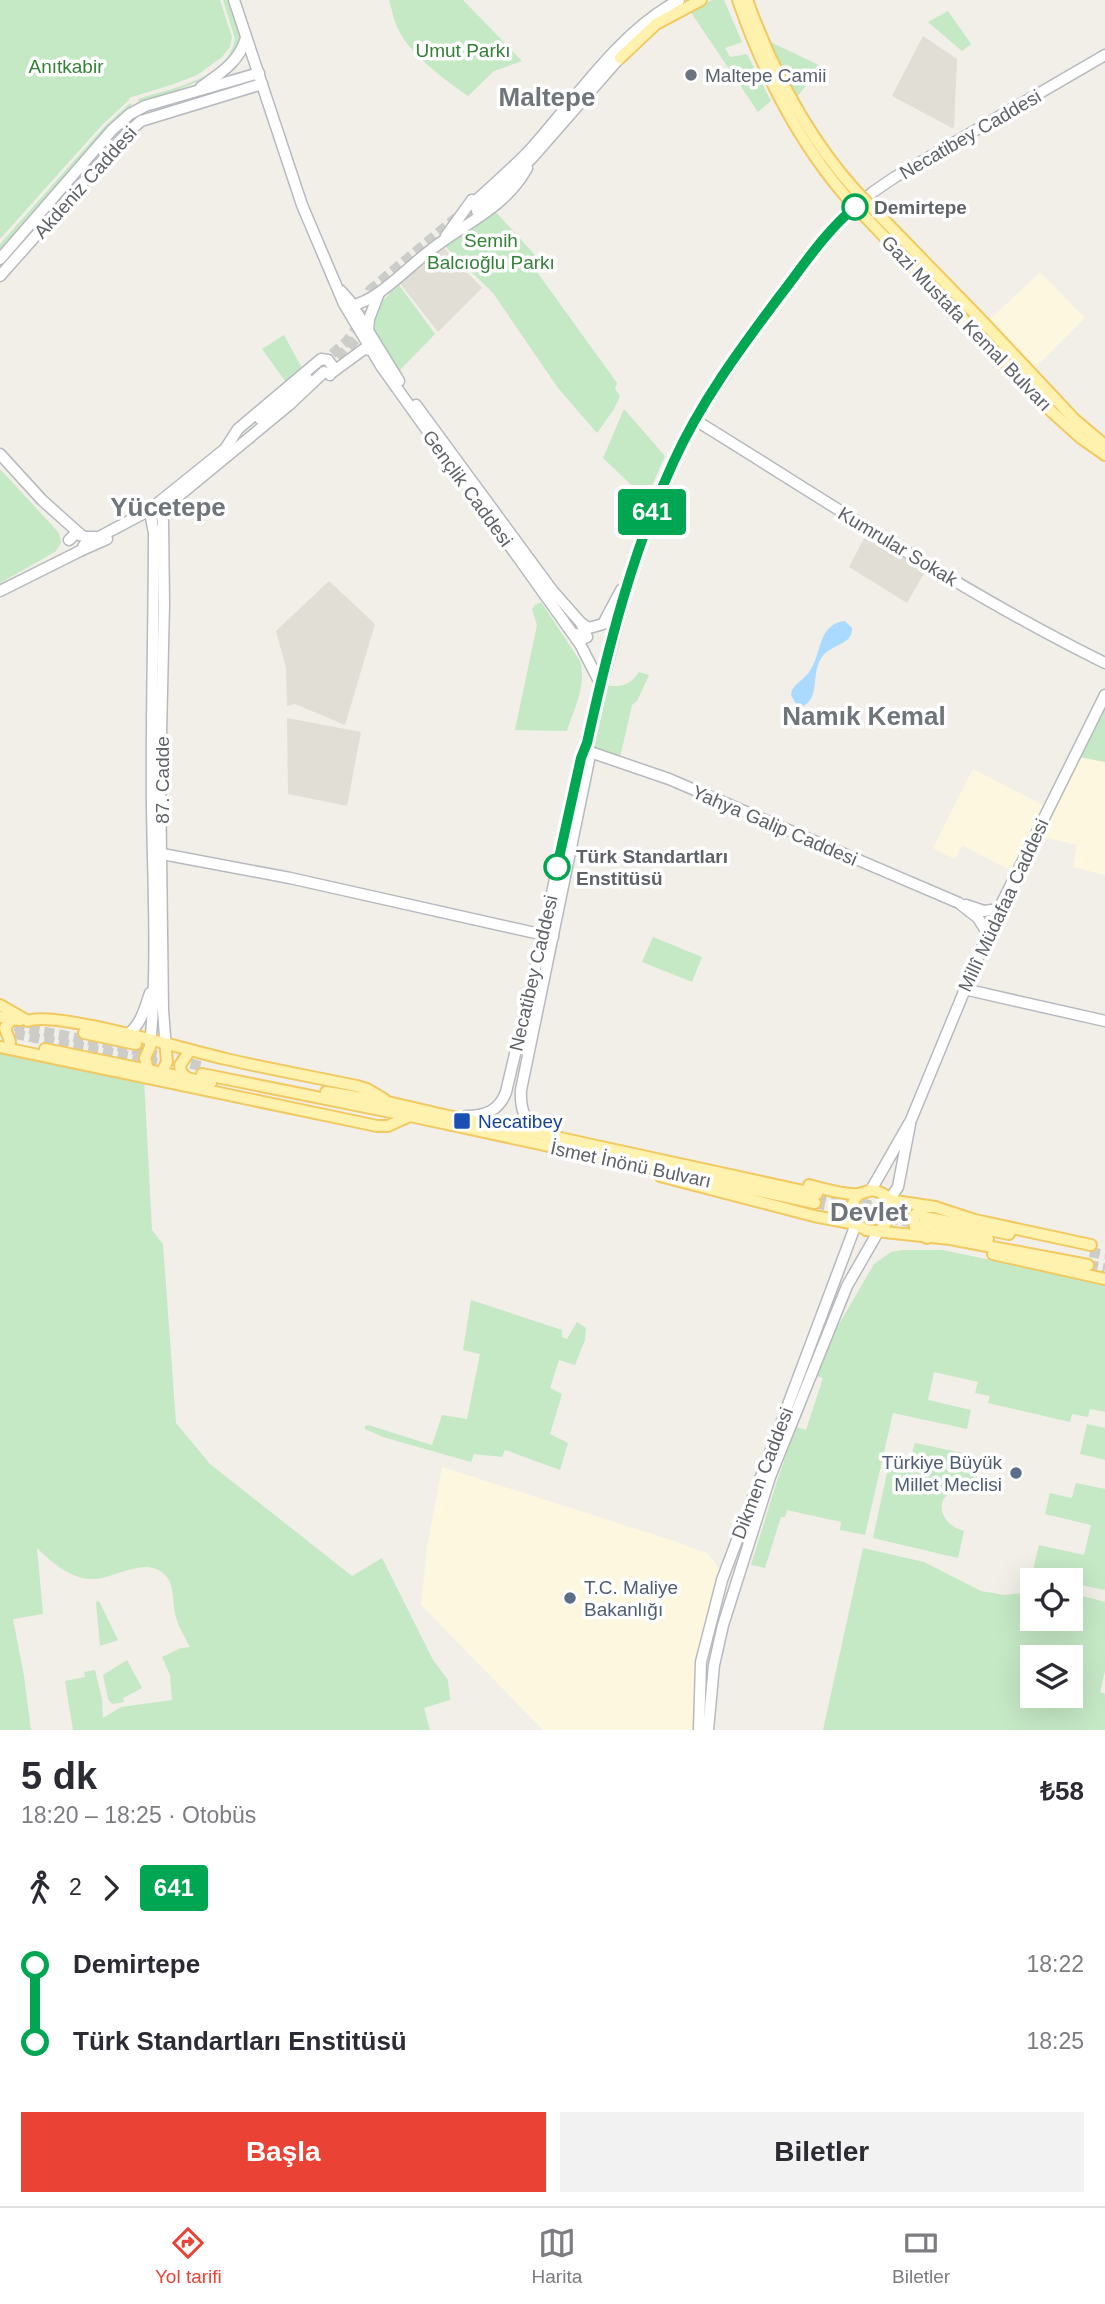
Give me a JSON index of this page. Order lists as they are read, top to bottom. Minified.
{"streets":{"main road":["Necatibey Caddesi","Akdeniz Caddesi","Gazi Mustafa Kemal Bulvarı","Gençlik Caddesi","Kumrular Sokak","87. Cadde","Yahya Galip Caddesi","Millî Müdafaa Caddesi","İsmet İnönü Bulvarı","Dikmen Caddesi"]},"crossings":[["Necatibey Caddesi","Gençlik Caddesi"],["Necatibey Caddesi","Kumrular Sokak"],["Necatibey Caddesi","Yahya Galip Caddesi"],["Necatibey Caddesi","İsmet İnönü Bulvarı"],["Akdeniz Caddesi","Gençlik Caddesi"],["Yahya Galip Caddesi","Millî Müdafaa Caddesi"],["Millî Müdafaa Caddesi","Dikmen Caddesi"]],"districts":["Maltepe","Yücetepe","Namık Kemal","Devlet"],"parks":["Umut Parkı","Anıtkabir","Semih Balcıoğlu Parkı"],"places":{"other":["Maltepe Camii","Demirtepe","Türk Standartları Enstitüsü","Türkiye Büyük Millet Meclisi","T.C. Maliye Bakanlığı"],"transit":["Necatibey"]},"lines":["bus line 641"],"page":{"on_map":"641","heading":["5 dk","18:20 – 18:25 · Otobüs","₺58"],"legs":["2","641"],"list":[{"name":"Demirtepe","value":"18:22"},{"name":"Türk Standartları Enstitüsü","value":"18:25"}],"buttons":["Başla","Biletler"],"tabs":["Yol tarifi","Harita","Biletler"]}}
